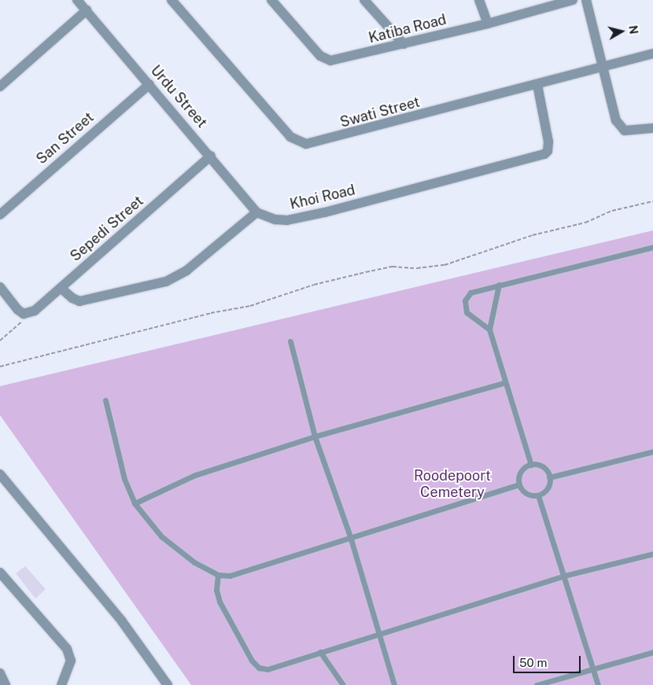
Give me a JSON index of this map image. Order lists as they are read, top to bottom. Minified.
{"streets":{"street":["Katiba Road","Urdu Street","Swati Street","San Street","Khoi Road","Sepedi Street"]},"crossings":[["Urdu Street","San Street"],["Urdu Street","Khoi Road"],["Urdu Street","Sepedi Street"],["Swati Street","Khoi Road"]],"parks":["Roodepoort Cemetery"],"scale_bar":"50 m","north":"right"}
